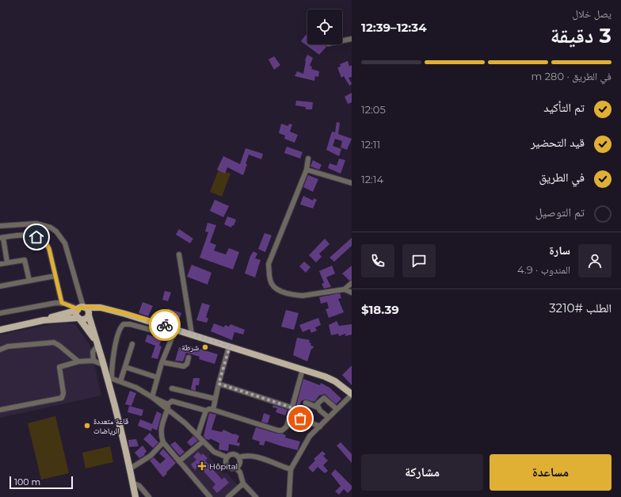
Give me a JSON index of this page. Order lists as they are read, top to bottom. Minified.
{"places":{"other":["شرطة","قاعة متعددة الرياضات"],"health":["Hôpital"]},"scale_bar":"100 m","page":{"heading":["3 دقيقة","يصل خلال","12:34–12:39"],"panel":["سارة","المندوب · 4.9","الطلب #3210","$18.39"],"bar":"في الطريق · 280 m","list":[["تم التأكيد","12:05"],["قيد التحضير","12:11"],["في الطريق","12:14"],"تم التوصيل"],"buttons":["مساعدة","مشاركة"],"scale":"100 m"}}
